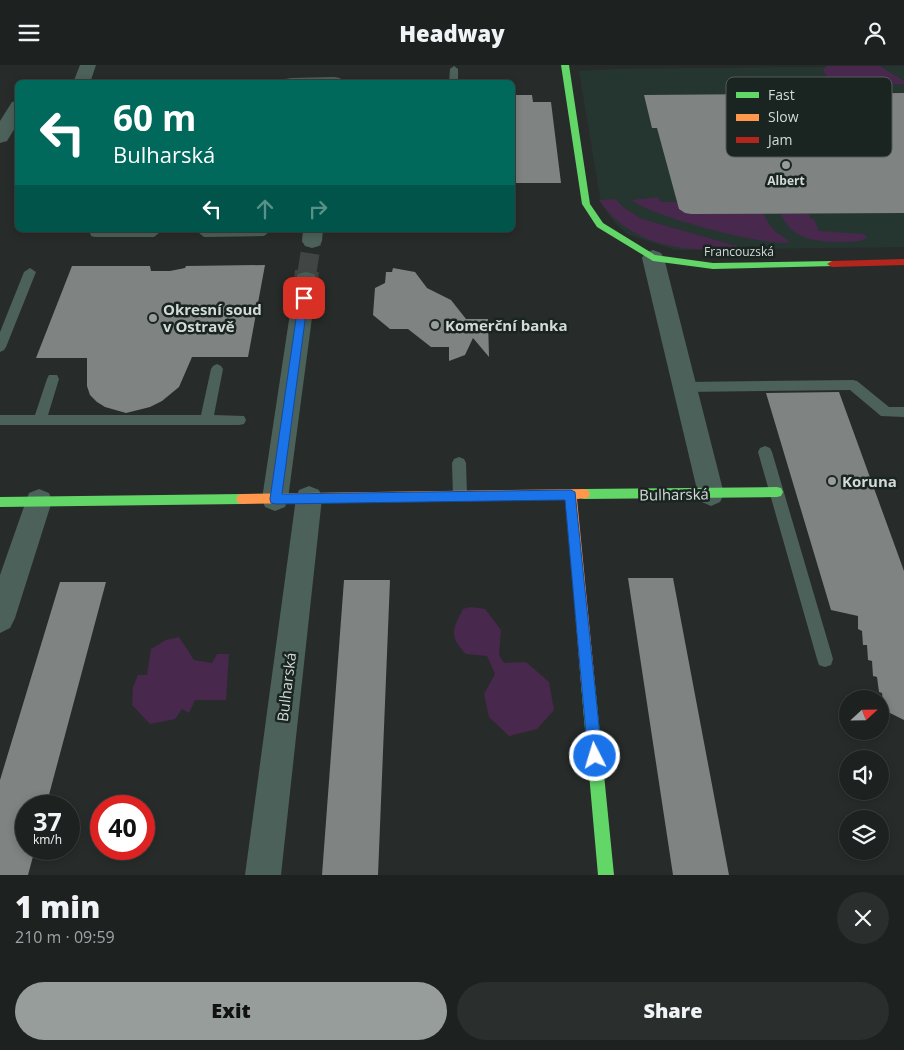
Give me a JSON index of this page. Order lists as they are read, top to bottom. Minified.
{"streets":{"street":["Francouzská","Bulharská"]},"places":["Albert","Okresní soud v Ostravě","Komerční banka","Koruna"],"legend":["Fast","Slow","Jam"],"north":"right","page":{"header":"Headway","turn":["60 m","Bulharská"],"speed":"37 km/h","limit":"40","heading":["1 min","210 m · 09:59"],"buttons":["Exit","Share"]}}
